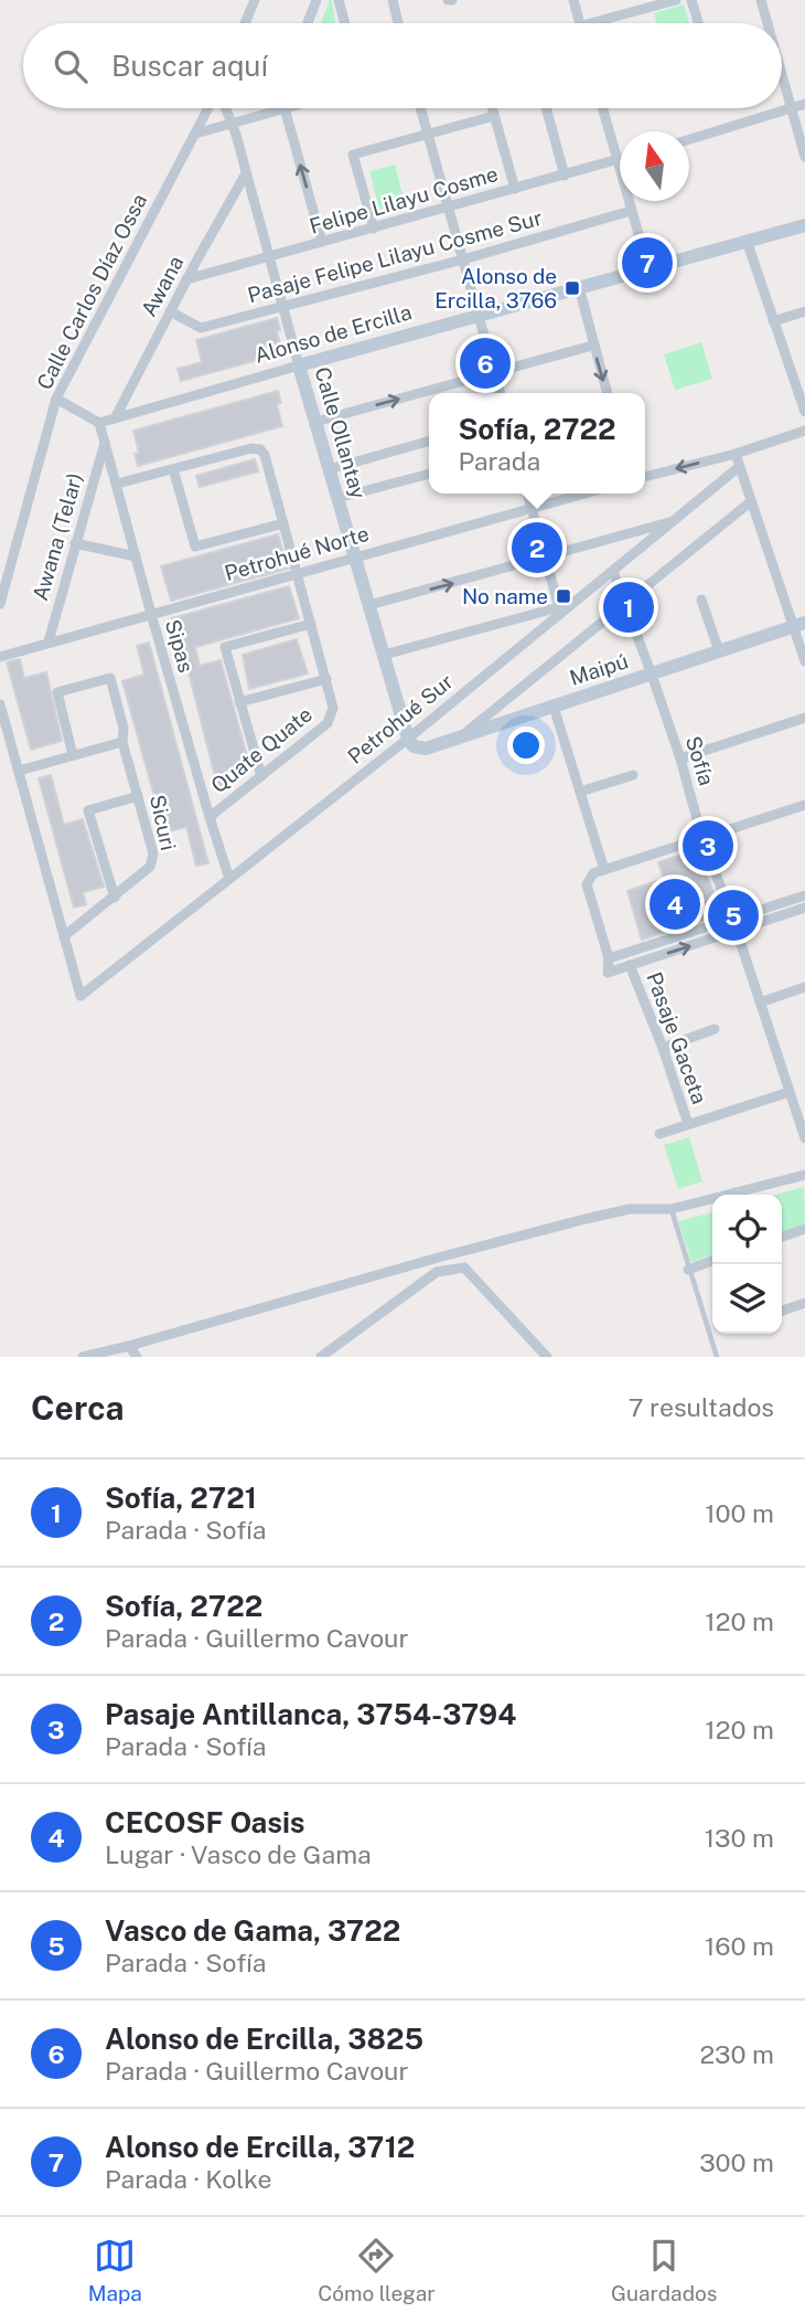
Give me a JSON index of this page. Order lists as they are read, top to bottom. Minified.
{"streets":{"street":["Felipe Lilayu Cosme","Pasaje Felipe Lilayu Cosme Sur","Awana","Calle Carlos Díaz Ossa","Alonso de Ercilla","Calle Ollantay","Awana (Telar)","Petrohué Norte","Sipas","Maipú","Petrohué Sur","Quate Quate","Sofía","Sicuri","Pasaje Gaceta"]},"crossings":[["Felipe Lilayu Cosme","Awana"],["Felipe Lilayu Cosme","Calle Ollantay"],["Pasaje Felipe Lilayu Cosme Sur","Awana"],["Pasaje Felipe Lilayu Cosme Sur","Calle Ollantay"],["Awana","Alonso de Ercilla"],["Awana","Calle Ollantay"],["Alonso de Ercilla","Calle Ollantay"],["Alonso de Ercilla","Sipas"],["Calle Ollantay","Petrohué Norte"],["Calle Ollantay","Maipú"],["Calle Ollantay","Petrohué Sur"],["Awana (Telar)","Petrohué Norte"],["Awana (Telar)","Sipas"],["Petrohué Norte","Sipas"],["Petrohué Norte","Quate Quate"],["Sipas","Petrohué Sur"],["Sipas","Quate Quate"],["Maipú","Petrohué Sur"],["Maipú","Sofía"],["Petrohué Sur","Sofía"],["Petrohué Sur","Sicuri"]],"places":{"transit":["Alonso de Ercilla, 3766","No name"]},"north":"top","page":{"search":"Buscar aquí","pins":["7","6","2","1","3","4","5"],"popup":["Sofía, 2722","Parada"],"heading":["Cerca","7 resultados"],"list":[{"mark":"1","name":"Sofía, 2721","note":"Parada · Sofía","value":"100 m"},{"mark":"2","name":"Sofía, 2722","note":"Parada · Guillermo Cavour","value":"120 m"},{"mark":"3","name":"Pasaje Antillanca, 3754-3794","note":"Parada · Sofía","value":"120 m"},{"mark":"4","name":"CECOSF Oasis","note":"Lugar · Vasco de Gama","value":"130 m"},{"mark":"5","name":"Vasco de Gama, 3722","note":"Parada · Sofía","value":"160 m"},{"mark":"6","name":"Alonso de Ercilla, 3825","note":"Parada · Guillermo Cavour","value":"230 m"},{"mark":"7","name":"Alonso de Ercilla, 3712","note":"Parada · Kolke","value":"300 m"}],"nav":["Mapa","Cómo llegar","Guardados"]}}
